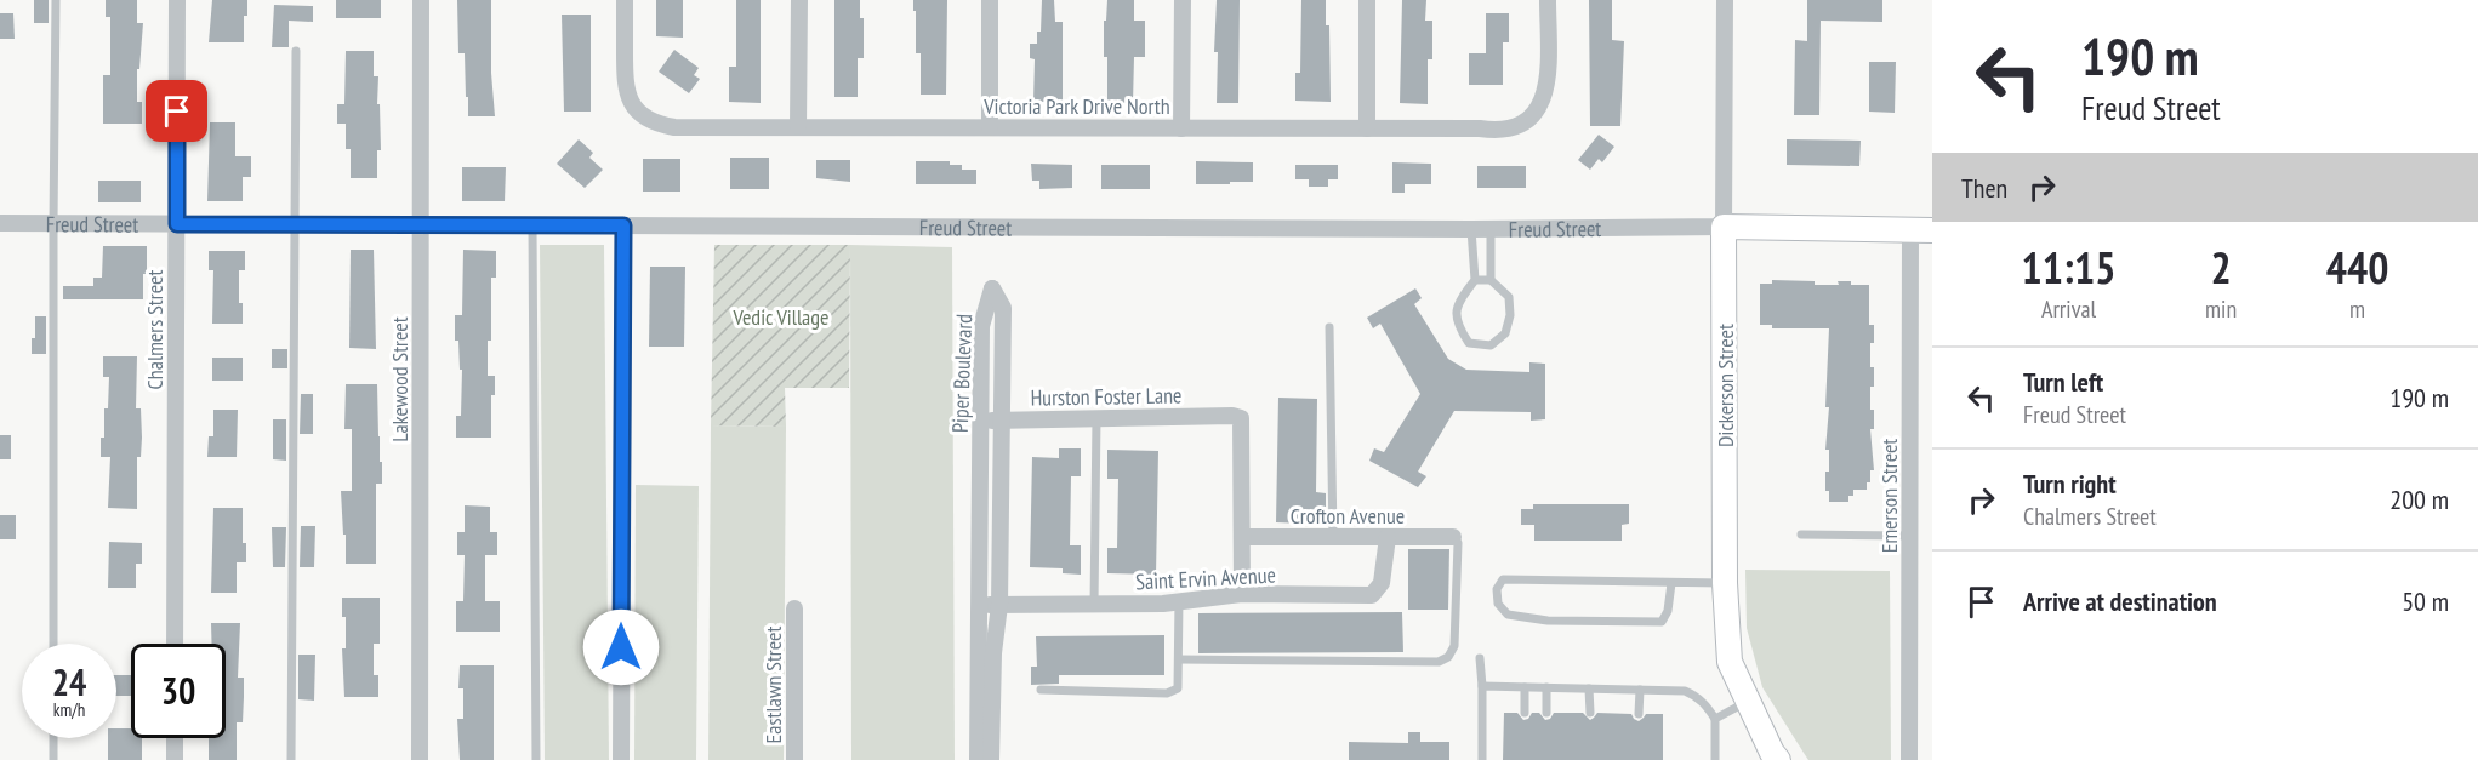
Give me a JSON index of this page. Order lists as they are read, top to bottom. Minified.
{"streets":{"street":["Victoria Park Drive North","Freud Street","Chalmers Street","Piper Boulevard","Lakewood Street","Dickerson Street","Hurston Foster Lane","Emerson Street","Crofton Avenue","Saint Ervin Avenue","Eastlawn Street"]},"crossings":[["Freud Street","Chalmers Street"],["Freud Street","Lakewood Street"],["Freud Street","Dickerson Street"],["Freud Street","Emerson Street"],["Piper Boulevard","Hurston Foster Lane"],["Piper Boulevard","Saint Ervin Avenue"],["Hurston Foster Lane","Crofton Avenue"],["Crofton Avenue","Saint Ervin Avenue"]],"parks":["Vedic Village"],"page":{"turn":["190 m","Freud Street"],"then":"Then","eta":["11:15","Arrival","2","min","440","m"],"list":[{"name":"Turn left","note":"Freud Street","value":"190 m"},{"name":"Turn right","note":"Chalmers Street","value":"200 m"},{"name":"Arrive at destination","value":"50 m"}],"speed":"24 km/h","limit":"30"}}
